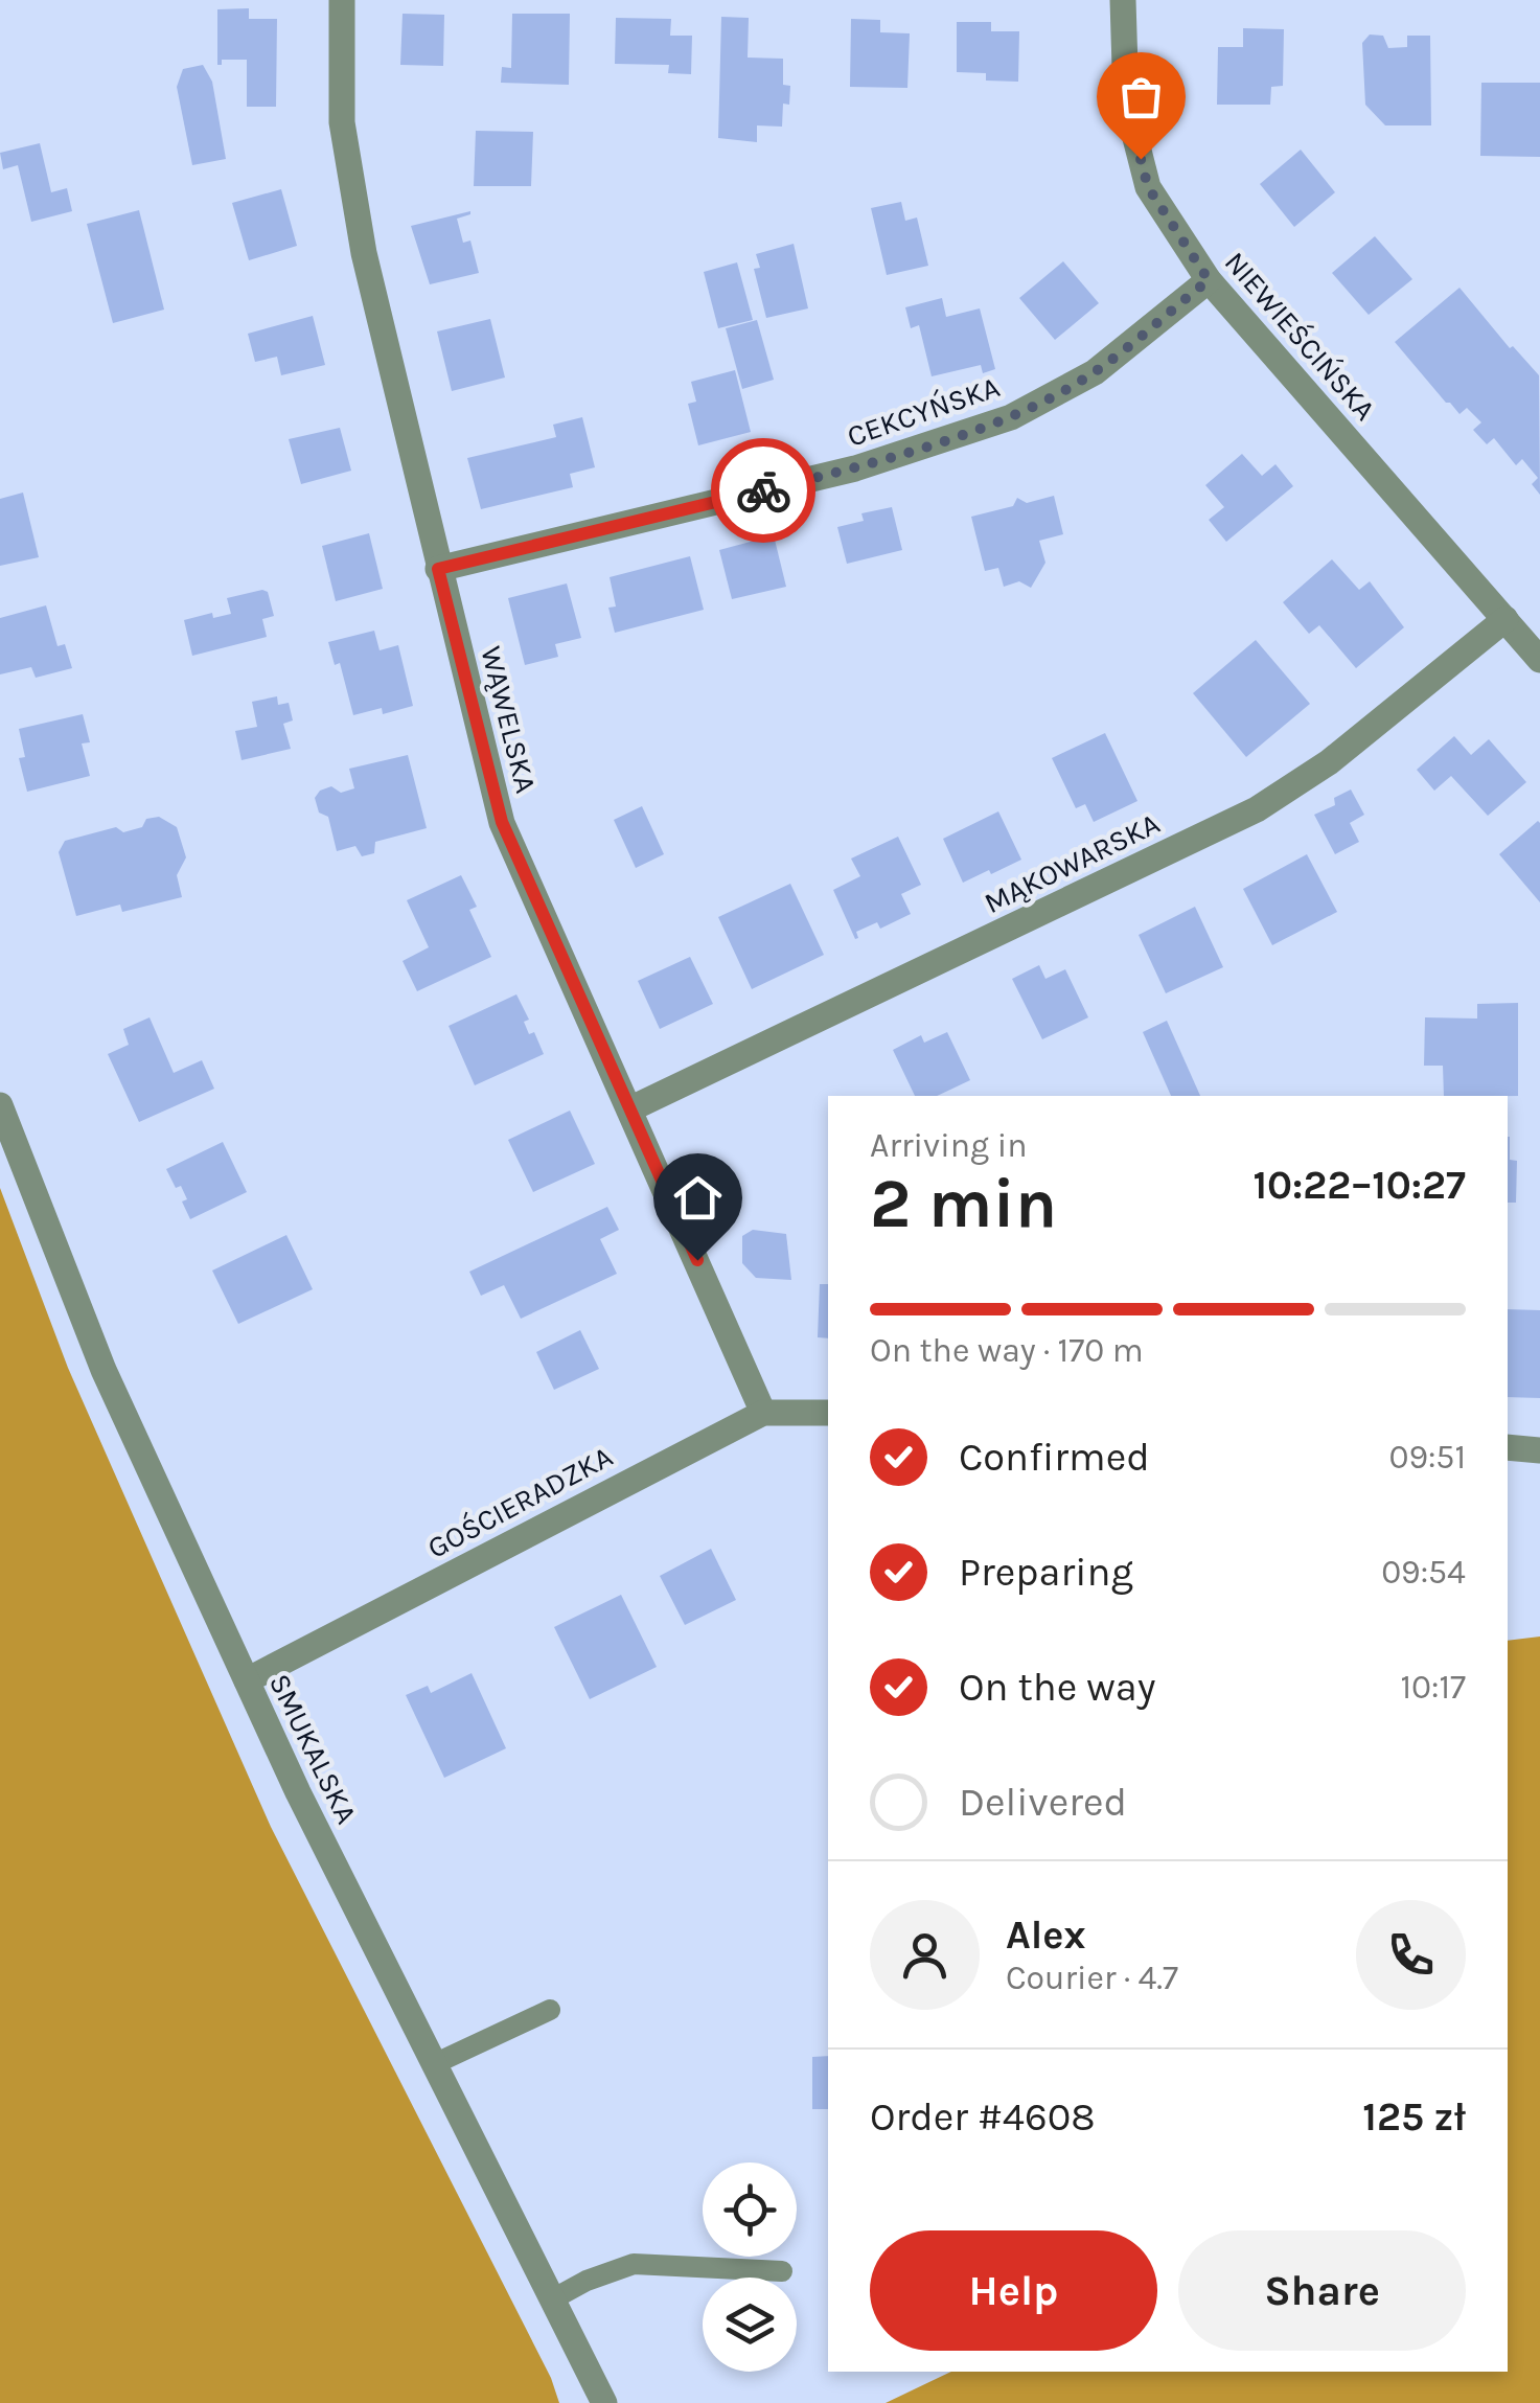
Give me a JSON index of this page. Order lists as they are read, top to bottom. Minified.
{"streets":{"street":["NIEWIEŚCIŃSKA","CEKCYŃSKA","WĄWELSKA","MĄKOWARSKA","GOŚCIERADZKA","SMUKALSKA"]},"crossings":[["NIEWIEŚCIŃSKA","CEKCYŃSKA"],["NIEWIEŚCIŃSKA","MĄKOWARSKA"],["CEKCYŃSKA","WĄWELSKA"],["WĄWELSKA","MĄKOWARSKA"],["WĄWELSKA","GOŚCIERADZKA"],["GOŚCIERADZKA","SMUKALSKA"]],"page":{"heading":["2 min","Arriving in","10:22–10:27"],"panel":["Alex","Courier · 4.7","Order #4608","125 zł"],"bar":"On the way · 170 m","list":[["Confirmed","09:51"],["Preparing","09:54"],["On the way","10:17"],"Delivered"],"buttons":["Help","Share"]}}
